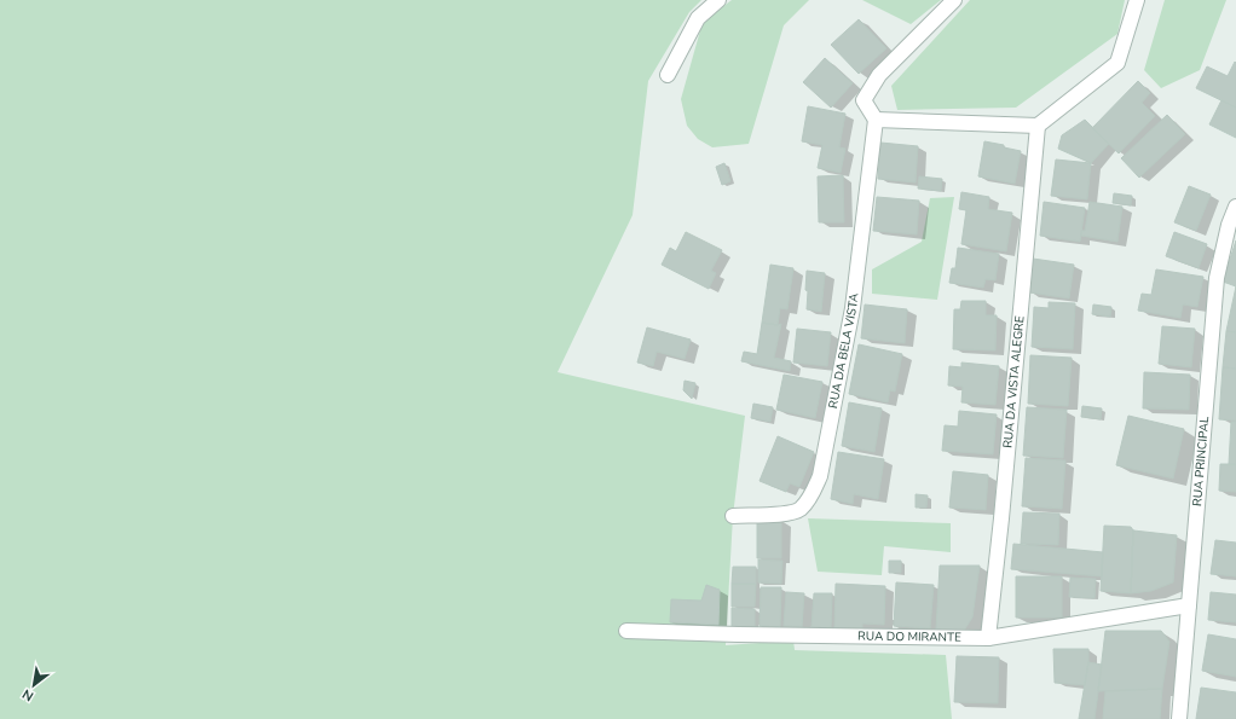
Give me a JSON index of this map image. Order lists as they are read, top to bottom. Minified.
{"streets":{"street":["RUA DA BELA VISTA","RUA DA VISTA ALEGRE","RUA PRINCIPAL","RUA DO MIRANTE"]},"crossings":[["RUA DA VISTA ALEGRE","RUA DO MIRANTE"],["RUA PRINCIPAL","RUA DO MIRANTE"]],"north":"bottom left"}
